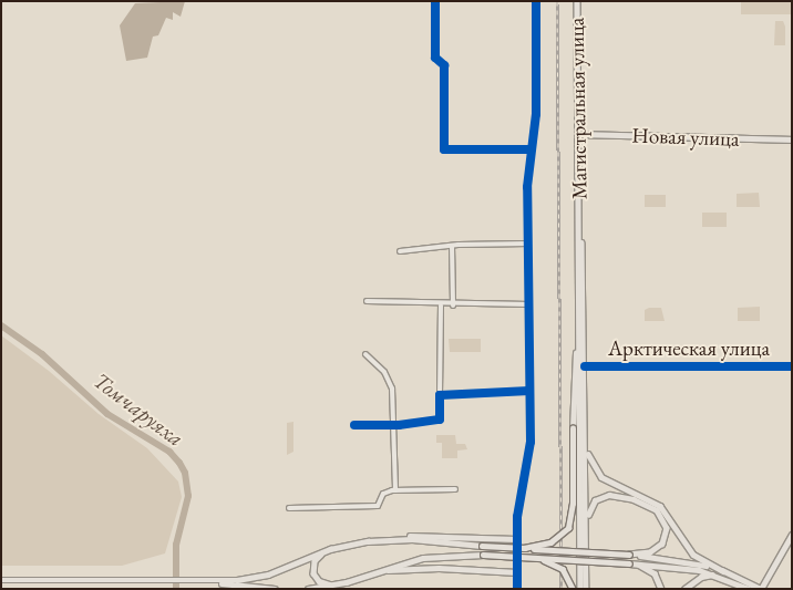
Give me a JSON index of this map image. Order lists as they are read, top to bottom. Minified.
{"streets":{"main road":["Магистральная улица","Новая улица"],"street":["Арктическая улица"]},"crossings":[["Магистральная улица","Новая улица"],["Магистральная улица","Арктическая улица"]],"water":["Томчаруяха"]}
